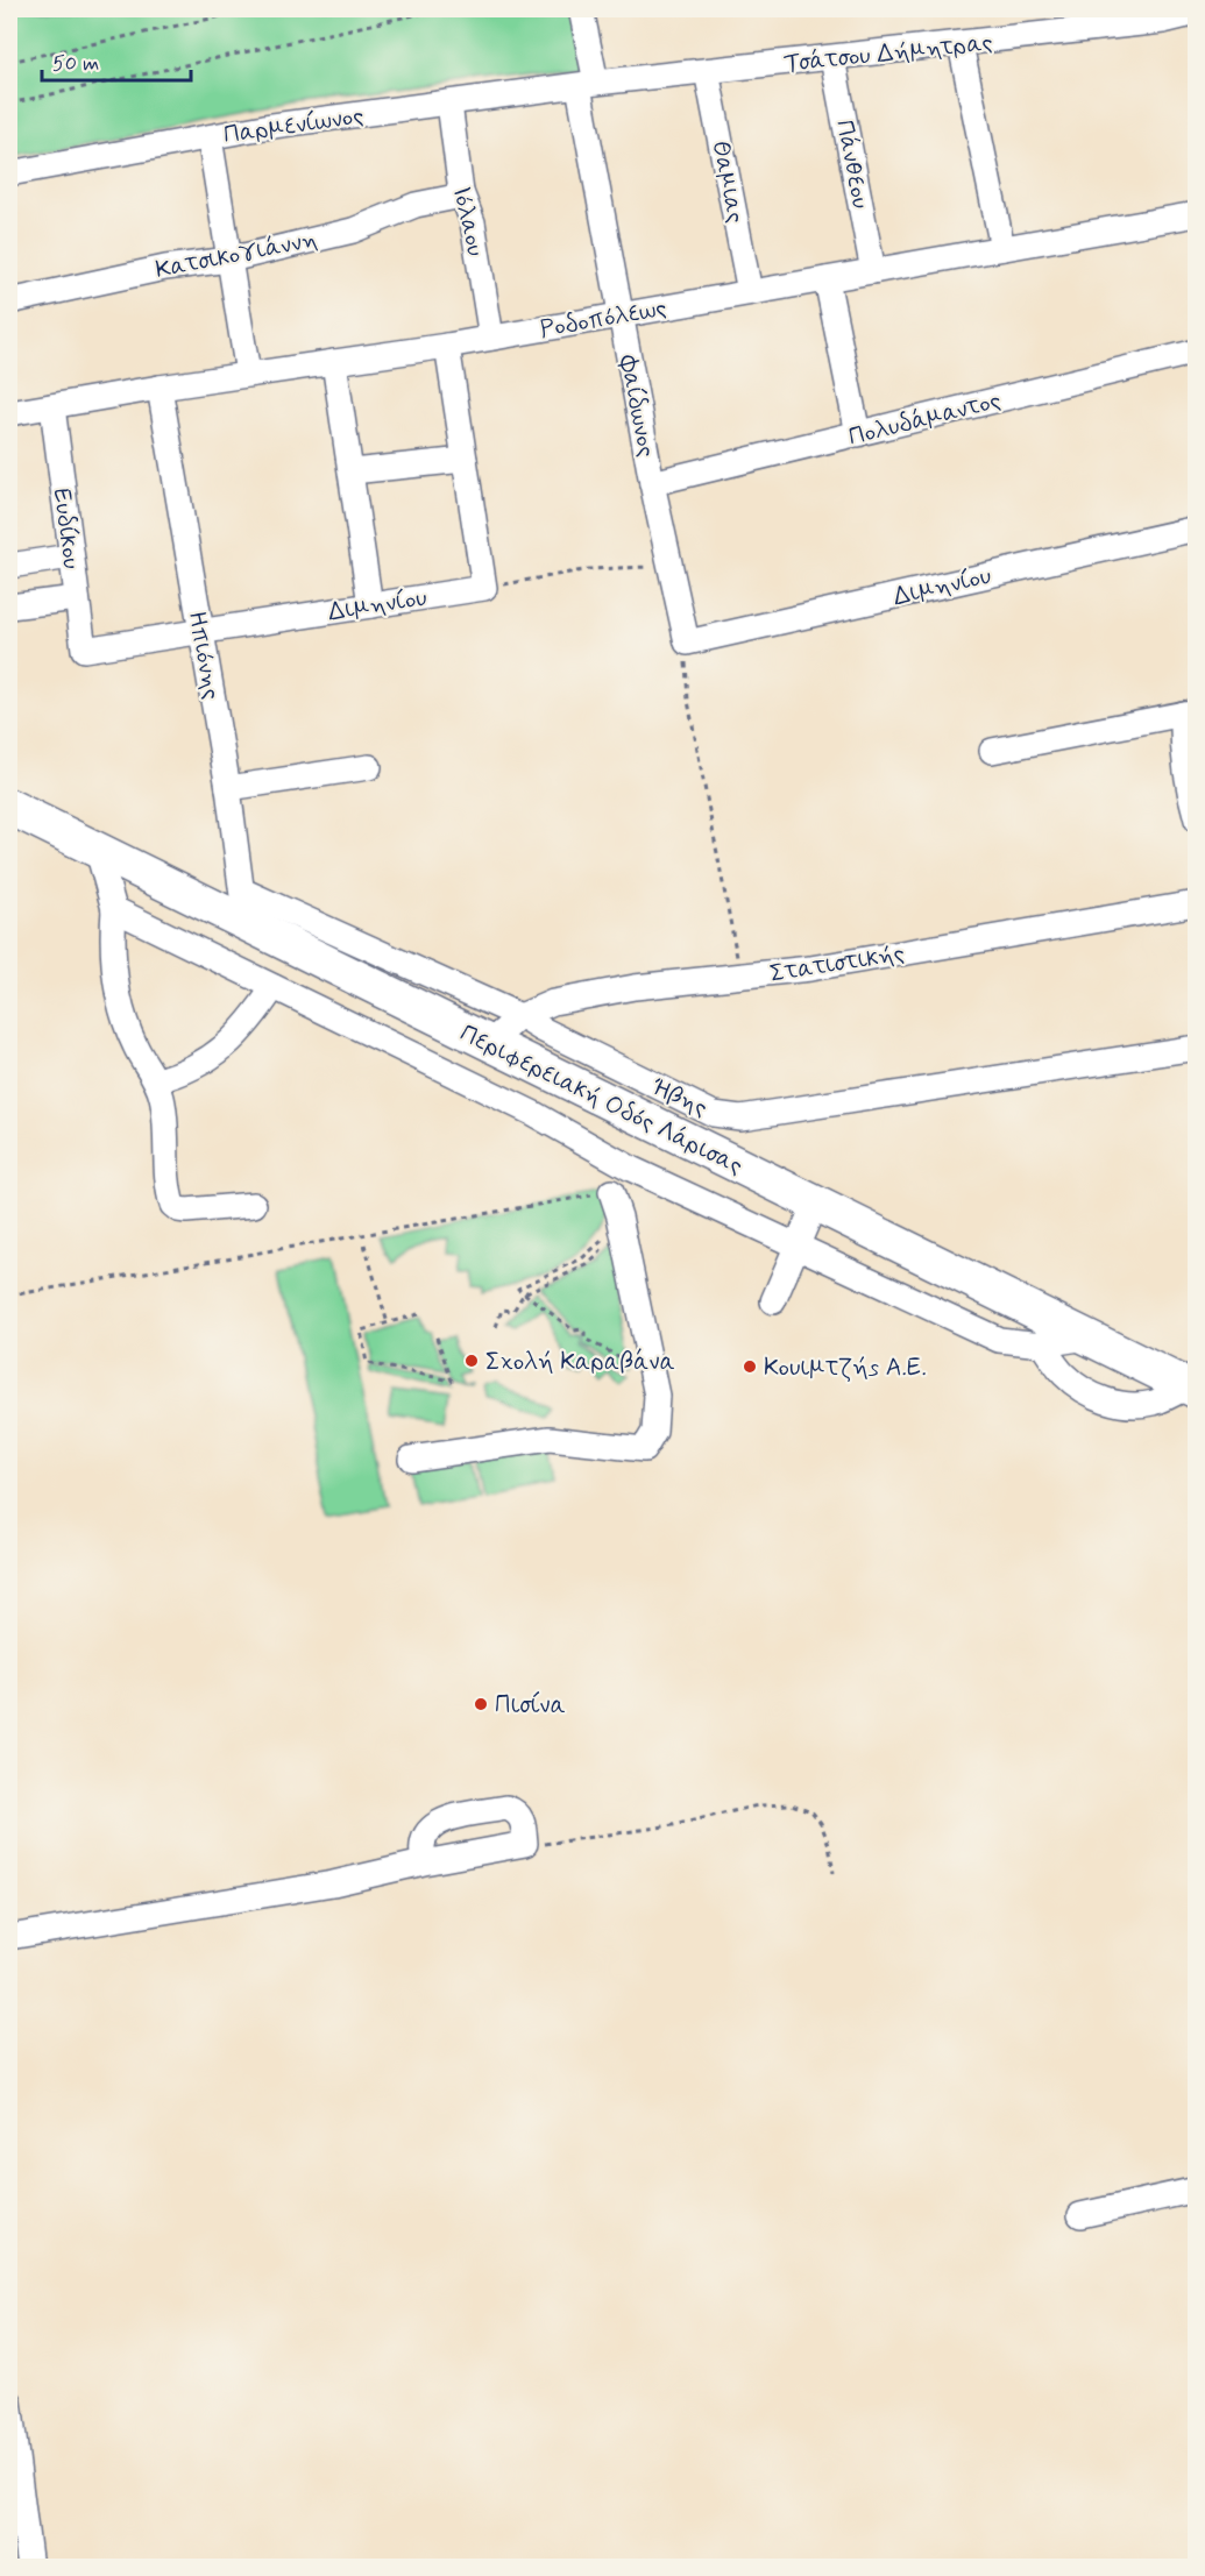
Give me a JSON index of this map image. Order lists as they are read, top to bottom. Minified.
{"streets":{"highway":["Περιφερειακή Οδός Λάρισας"],"street":["Τσάτσου Δήμητρας","Παρμενίωνος","Πάνθεου","Θαμιας","Ιόλαου","Κατσικογιάννη","Ροδοπόλεως","Φαίδωνος","Πολυδάμαντος","Ευδίκου","Διμηνίου","Ηπιόνης","Στατιστικής","Ήβης"]},"crossings":[["Τσάτσου Δήμητρας","Παρμενίωνος"],["Τσάτσου Δήμητρας","Πάνθεου"],["Τσάτσου Δήμητρας","Θαμιας"],["Τσάτσου Δήμητρας","Φαίδωνος"],["Παρμενίωνος","Ιόλαου"],["Παρμενίωνος","Φαίδωνος"],["Πάνθεου","Ροδοπόλεως"],["Θαμιας","Ροδοπόλεως"],["Ιόλαου","Κατσικογιάννη"],["Ιόλαου","Ροδοπόλεως"],["Ροδοπόλεως","Φαίδωνος"],["Ροδοπόλεως","Ευδίκου"],["Ροδοπόλεως","Ηπιόνης"],["Φαίδωνος","Πολυδάμαντος"],["Φαίδωνος","Διμηνίου"],["Ευδίκου","Διμηνίου"],["Διμηνίου","Ηπιόνης"],["Ηπιόνης","Ήβης"],["Ηπιόνης","Περιφερειακή Οδός Λάρισας"],["Στατιστικής","Ήβης"],["Στατιστικής","Περιφερειακή Οδός Λάρισας"],["Ήβης","Περιφερειακή Οδός Λάρισας"]],"places":["Σχολή Καραβάνα","Κουιμτζήs Α.Ε.","Πισίνα"],"scale_bar":"50 m"}
